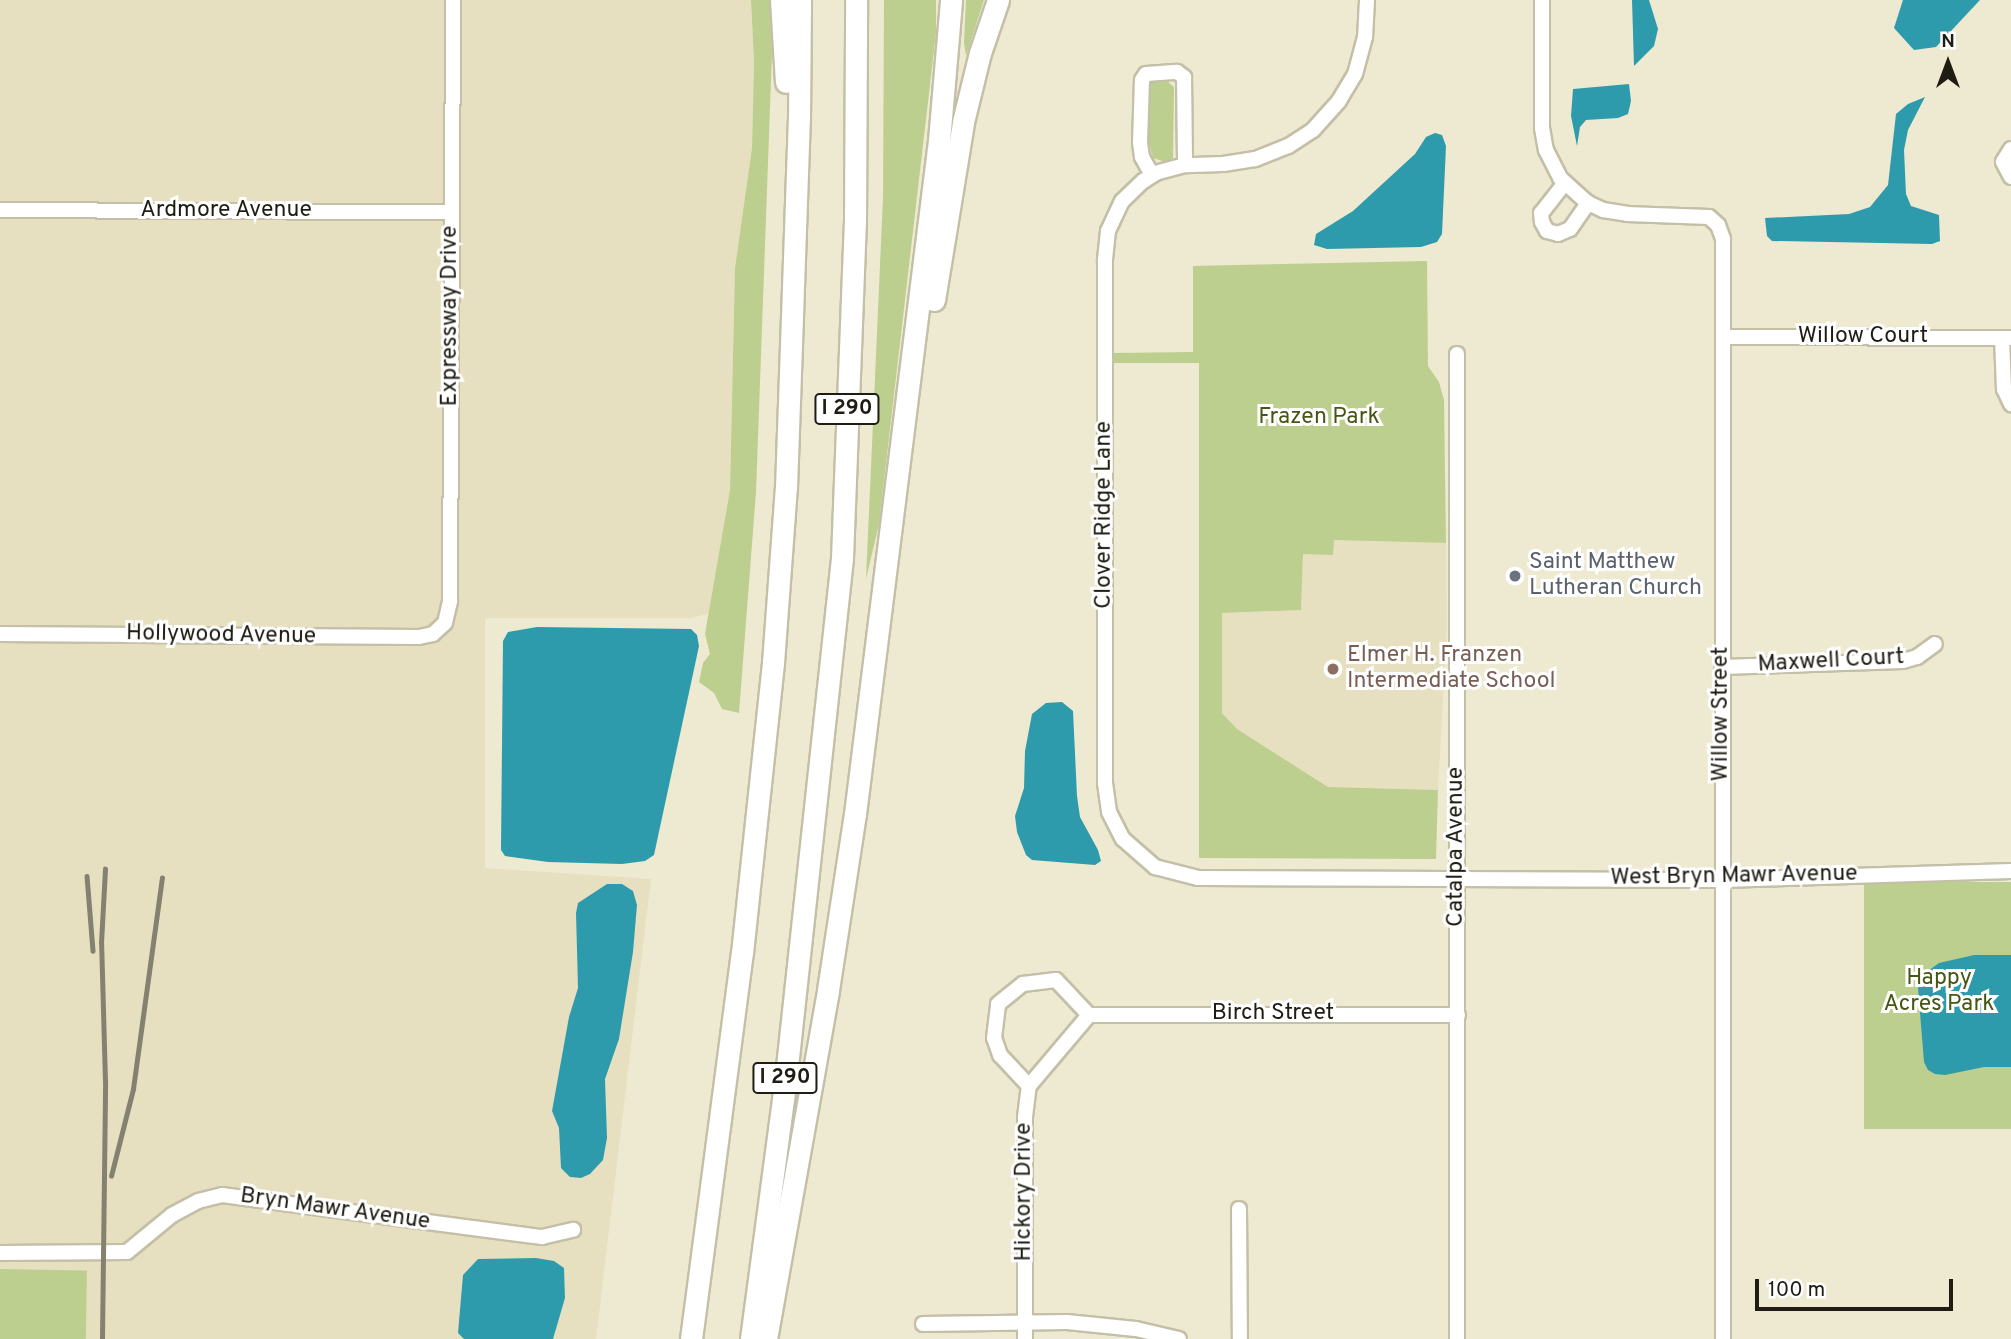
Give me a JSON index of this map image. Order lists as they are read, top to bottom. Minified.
{"streets":{"highway":["I 290"],"street":["Ardmore Avenue","Expressway Drive","Willow Court","Clover Ridge Lane","Hollywood Avenue","Maxwell Court","Willow Street","Catalpa Avenue","West Bryn Mawr Avenue","Birch Street","Hickory Drive","Bryn Mawr Avenue"]},"crossings":[["Ardmore Avenue","Expressway Drive"],["Expressway Drive","Hollywood Avenue"],["Willow Court","Willow Street"],["Clover Ridge Lane","Catalpa Avenue"],["Clover Ridge Lane","West Bryn Mawr Avenue"],["Maxwell Court","Willow Street"],["Willow Street","West Bryn Mawr Avenue"],["Catalpa Avenue","West Bryn Mawr Avenue"],["Catalpa Avenue","Birch Street"]],"parks":["Frazen Park","Happy Acres Park"],"places":["Saint Matthew Lutheran Church","Elmer H. Franzen Intermediate School"],"scale_bar":"100 m","north":"top"}
